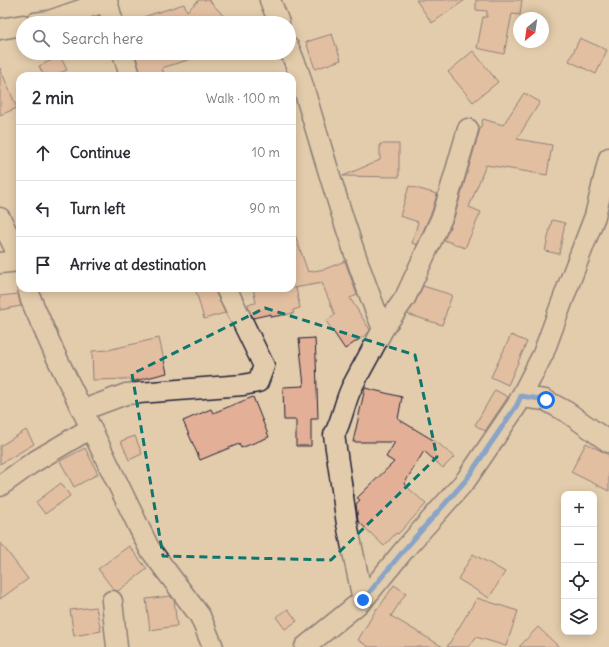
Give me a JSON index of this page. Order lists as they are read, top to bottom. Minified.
{"north":"bottom left","page":{"search":"Search here","heading":["2 min","Walk · 100 m"],"list":[["Continue","10 m"],["Turn left","90 m"],"Arrive at destination"],"map_buttons":["+","−"]}}
